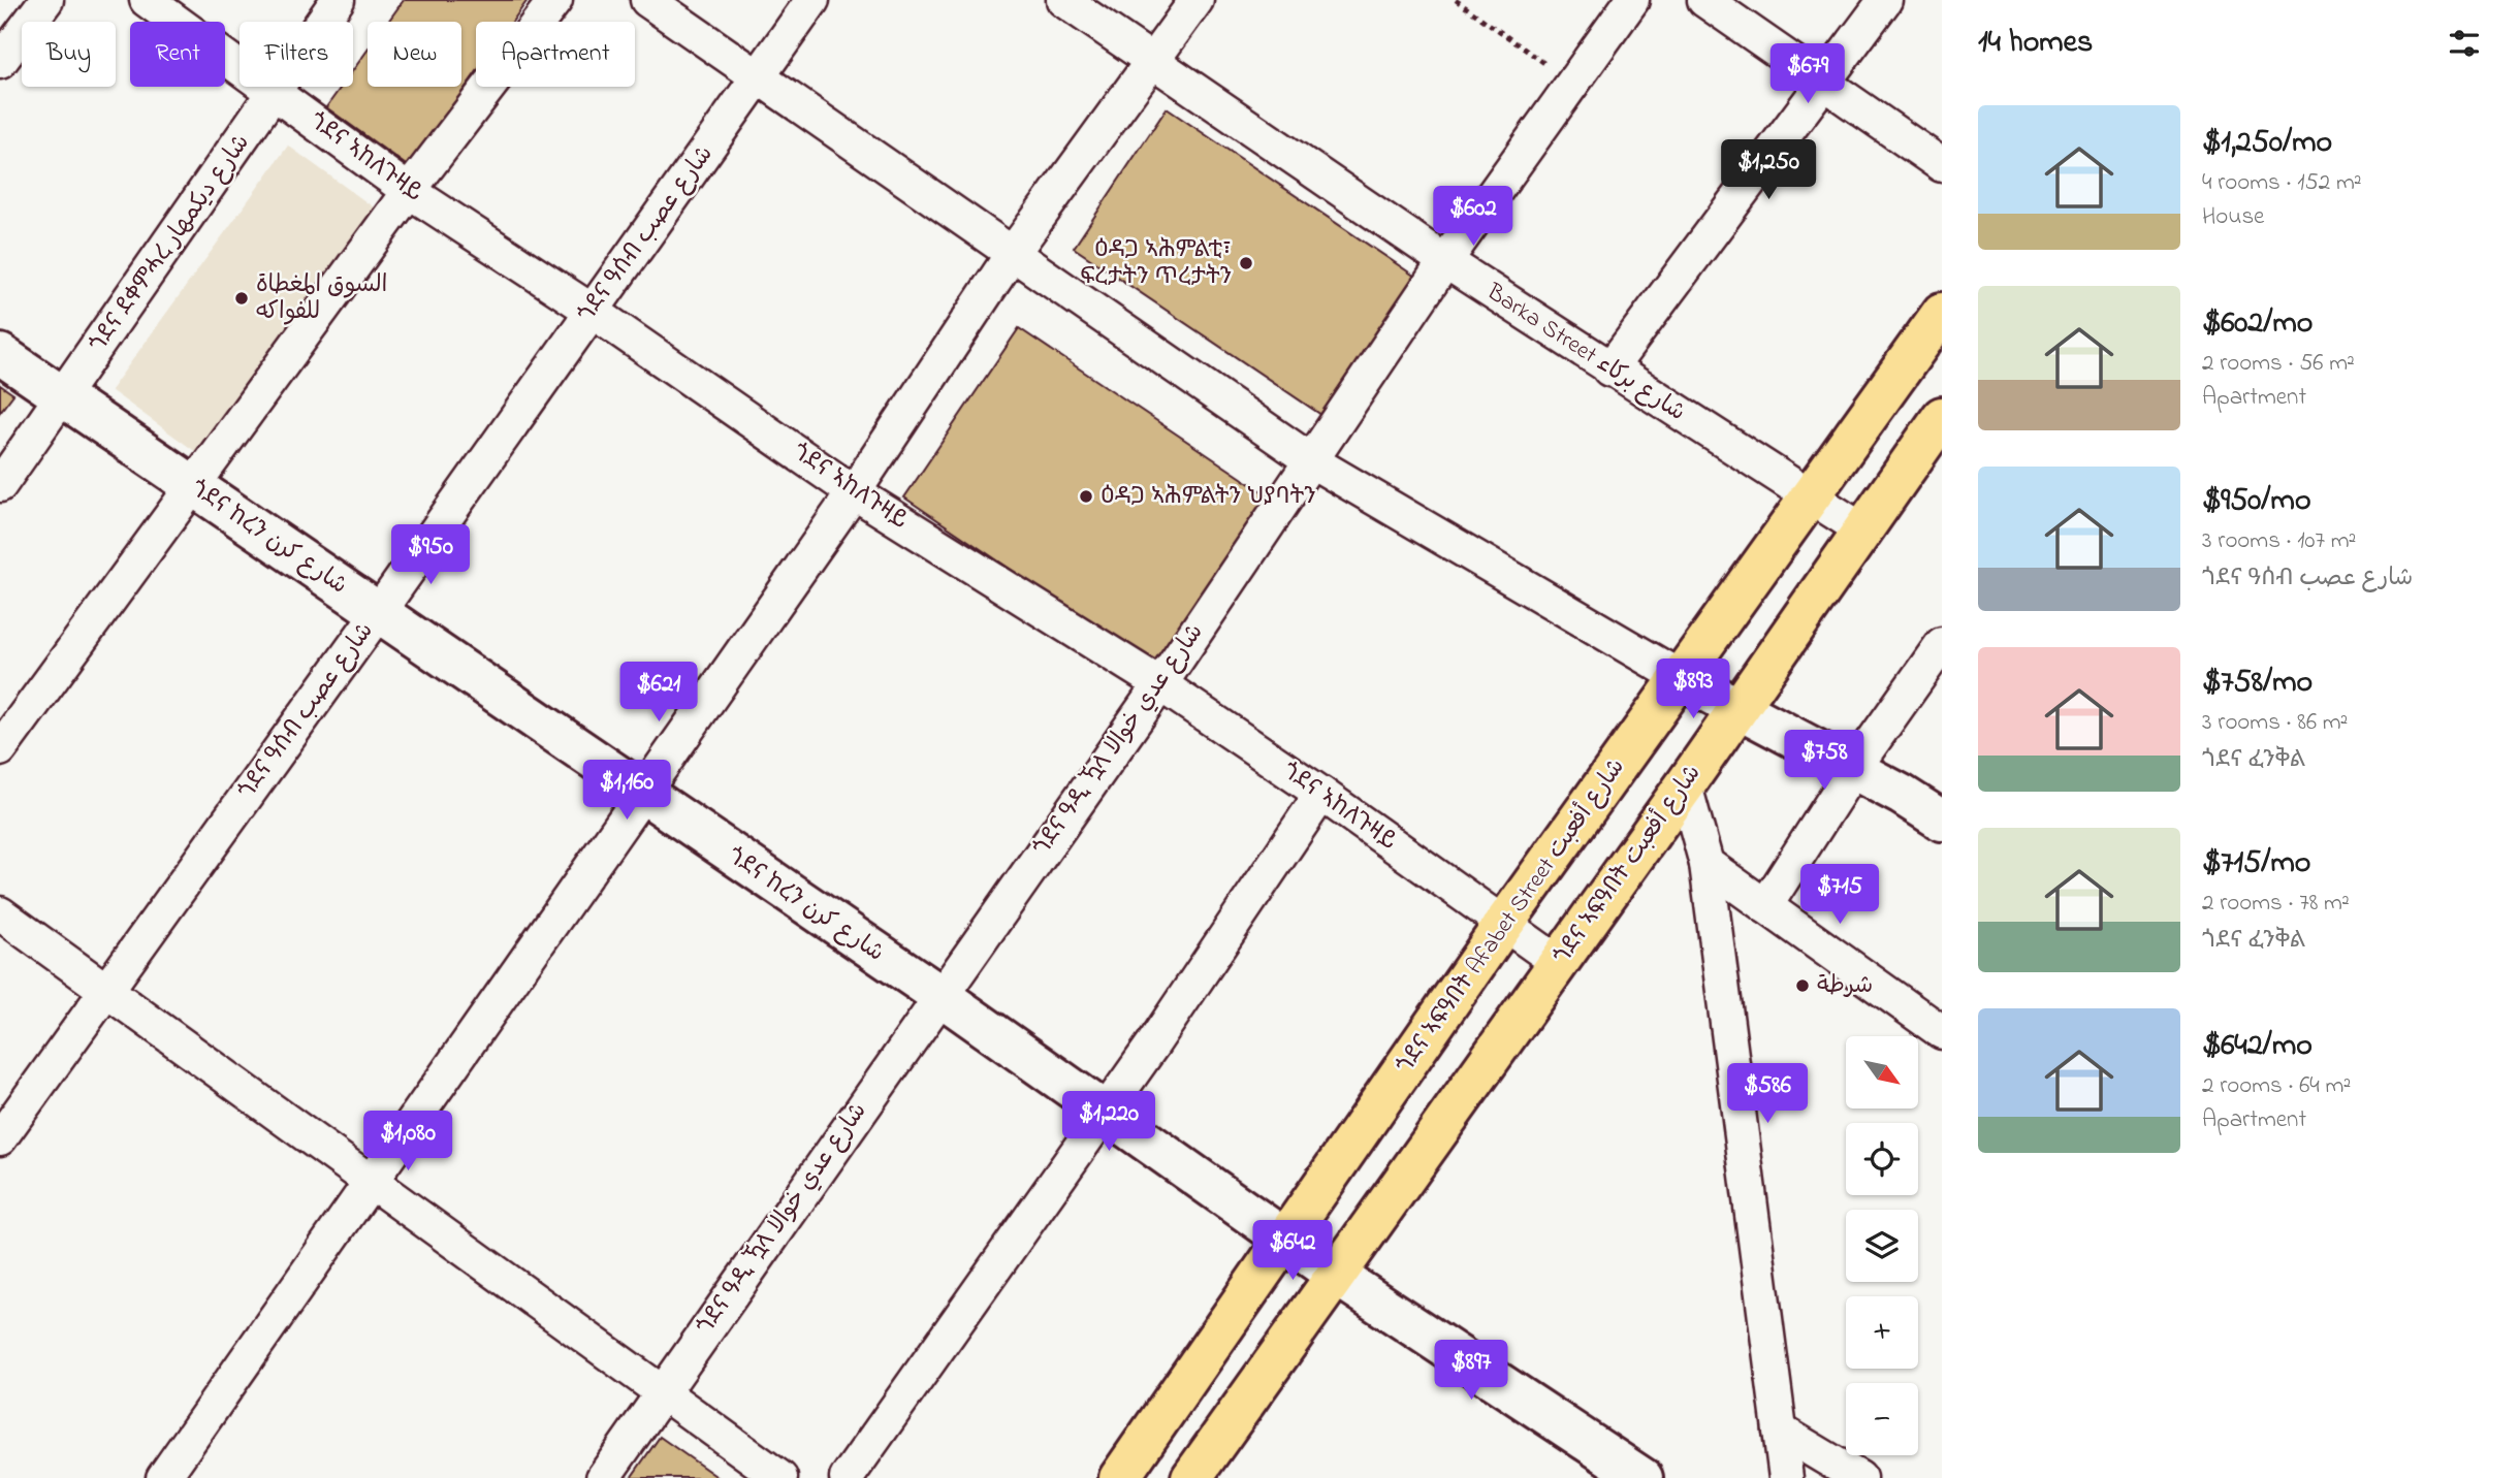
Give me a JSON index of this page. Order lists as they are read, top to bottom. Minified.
{"streets":{"highway":["ጎደና ኣፍዓበት شارع أفعبت","ጎደና ኣፍዓበት Afabet Street شارع أفعبت"],"street":["ጎደና ኣከለጉዛይ","ጎደና ዓሰብ شارع عصب","ጎደና ደቀምሓረ شارع ديكمهار","Barka Street شارع بركاء","ጎደና ከረን شارع كرن","ጎደና ዓዲ ዃላ شارع عدي خوالا"]},"crossings":[["ጎደና ኣከለጉዛይ","ጎደና ዓሰብ شارع عصب"],["ጎደና ኣከለጉዛይ","ጎደና ደቀምሓረ شارع ديكمهار"],["ጎደና ኣከለጉዛይ","ጎደና ዓዲ ዃላ شارع عدي خوالا"],["ጎደና ኣከለጉዛይ","ጎደና ኣፍዓበት شارع أفعبت"],["ጎደና ኣከለጉዛይ","ጎደና ኣፍዓበት Afabet Street شارع أفعبت"],["ጎደና ዓሰብ شارع عصب","ጎደና ከረን شارع كرن"],["ጎደና ደቀምሓረ شارع ديكمهار","ጎደና ከረን شارع كرن"],["Barka Street شارع بركاء","ጎደና ዓዲ ዃላ شارع عدي خوالا"],["Barka Street شارع بركاء","ጎደና ኣፍዓበት شارع أفعبت"],["Barka Street شارع بركاء","ጎደና ኣፍዓበት Afabet Street شارع أفعبت"],["ጎደና ከረን شارع كرن","ጎደና ዓዲ ዃላ شارع عدي خوالا"],["ጎደና ከረን شارع كرن","ጎደና ኣፍዓበት شارع أفعبت"],["ጎደና ከረን شارع كرن","ጎደና ኣፍዓበት Afabet Street شارع أفعبت"]],"places":["ዕዳጋ ኣሕምልቲ፣ ፍረታትን ጥረታትን","السوق المغطاة للفواكه","ዕዳጋ ኣሕምልትን ህያባትን","شرطة"],"north":"bottom right","page":{"heading":"14 homes","chip":["Buy","Rent","Filters","New","Apartment"],"price":["$679","$1,250","$602","$950","$893","$621","$758","$1,160","$715","$586","$1,220","$1,080","$642","$897"],"list":[{"name":"$1,250/mo","note":"4 rooms · 152 m² · House"},{"name":"$602/mo","note":"2 rooms · 56 m² · Apartment"},{"name":"$950/mo","note":"3 rooms · 107 m² · ጎደና ዓሰብ شارع عصب"},{"name":"$758/mo","note":"3 rooms · 86 m² · ጎደና ፈንቅል"},{"name":"$715/mo","note":"2 rooms · 78 m² · ጎደና ፈንቅል"},{"name":"$642/mo","note":"2 rooms · 64 m² · Apartment"}],"map_buttons":["+","−"]}}
